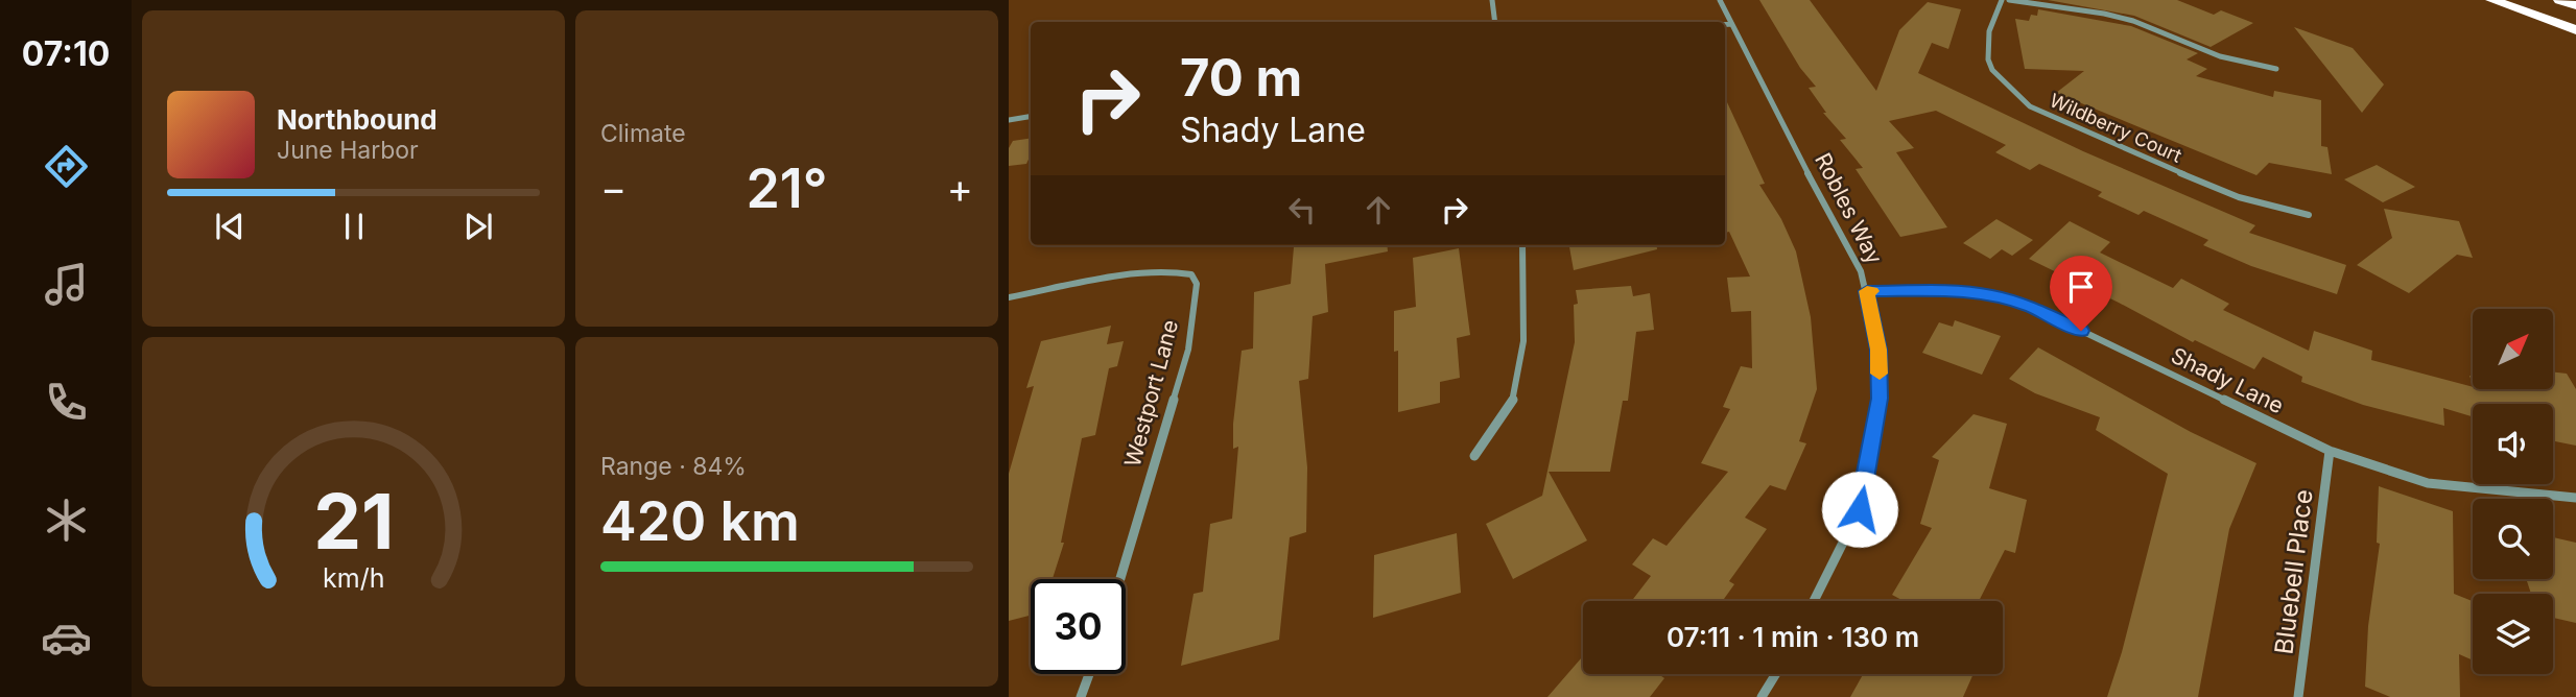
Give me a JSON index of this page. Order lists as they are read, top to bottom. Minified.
{"streets":{"street":["Wildberry Court","Robles Way","Shady Lane","Westport Lane","Bluebell Place"]},"crossings":[["Robles Way","Shady Lane"],["Shady Lane","Bluebell Place"]],"north":"top right","page":{"tabs":"07:10","tile":["Climate",["Range · 84%","420 km"]],"turn":["70 m","Shady Lane"],"song":["Northbound","June Harbor"],"heat":["−","21°","+"],"limit":"30","trip":"07:11 · 1 min · 130 m","gauge":["21","km/h"]}}
